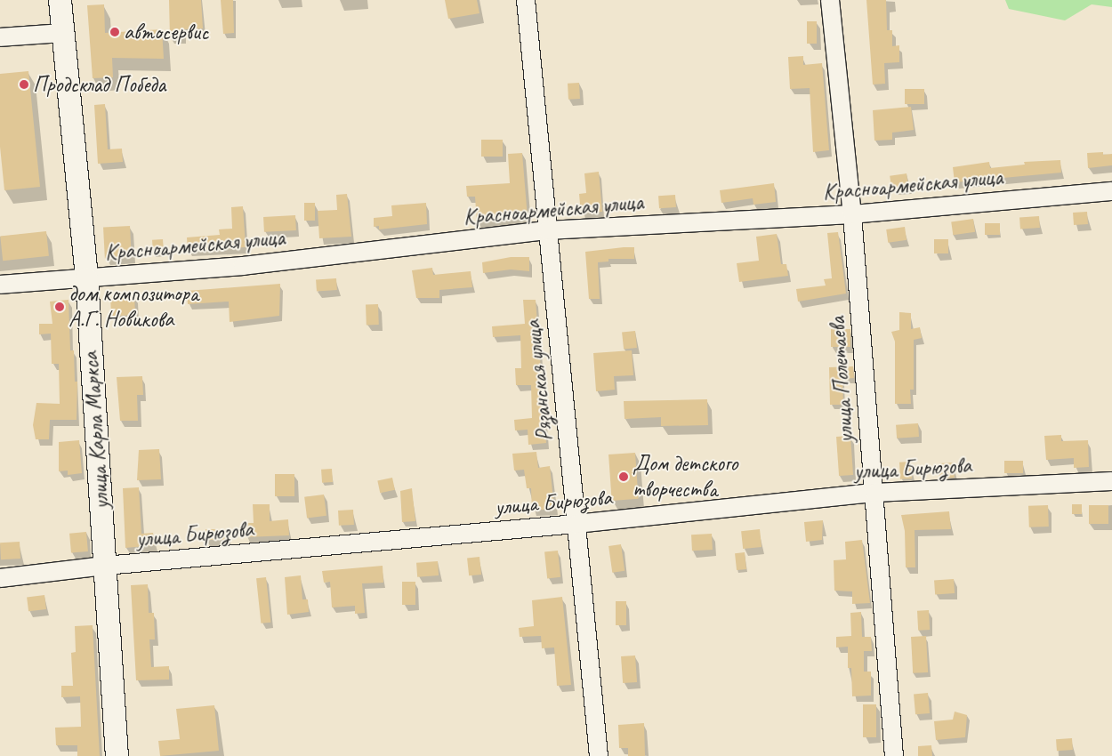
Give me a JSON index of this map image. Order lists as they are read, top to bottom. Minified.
{"streets":{"main road":["улица Карла Маркса"],"street":["Красноармейская улица","улица Полетаева","Рязанская улица","улица Бирюзова"]},"crossings":[["Красноармейская улица","улица Полетаева"],["Красноармейская улица","Рязанская улица"],["Красноармейская улица","улица Карла Маркса"],["улица Полетаева","улица Бирюзова"],["Рязанская улица","улица Бирюзова"],["улица Карла Маркса","улица Бирюзова"]],"places":["автосервис","Продсклад Победа","дом композитора А.Г. Новикова","Дом детского творчества"]}
